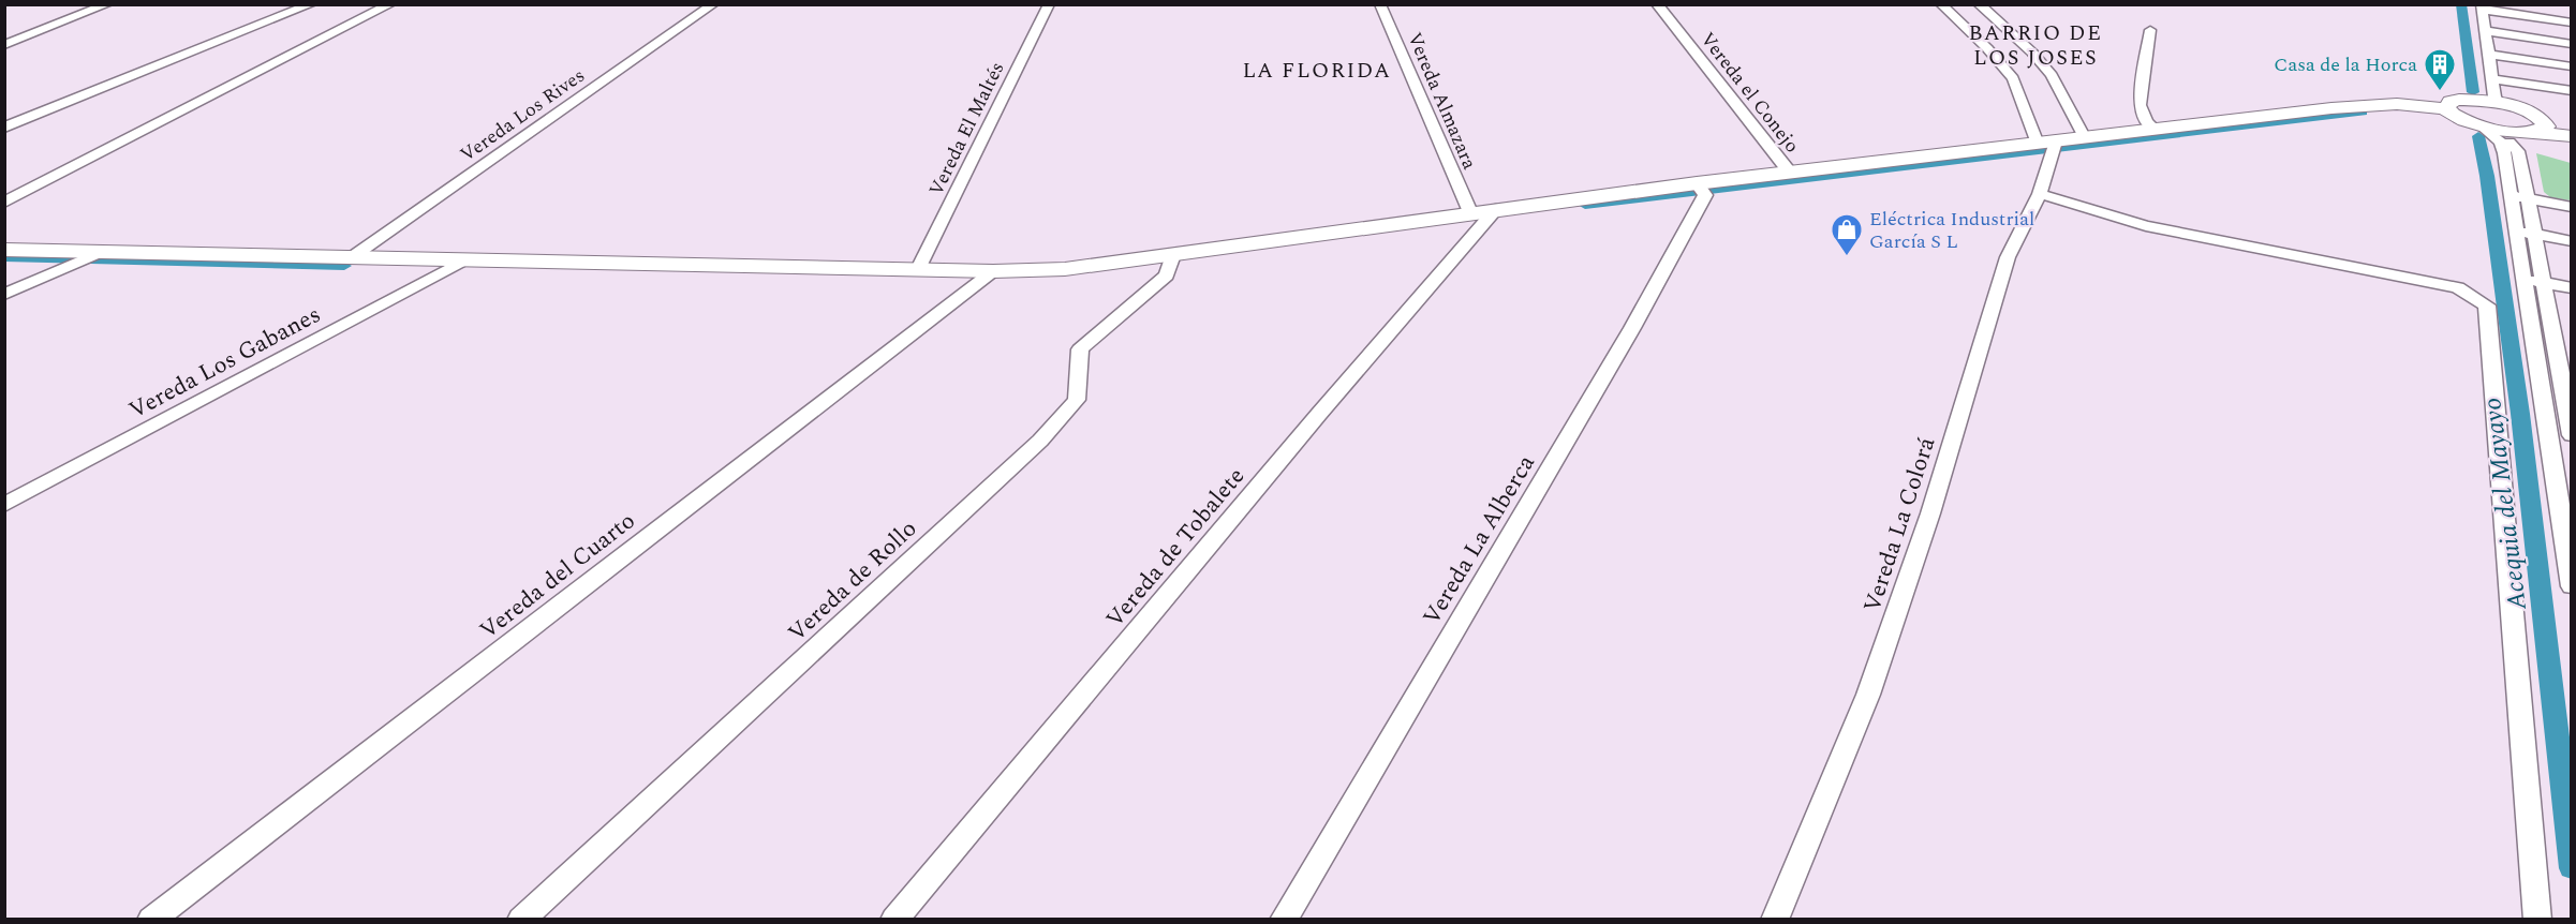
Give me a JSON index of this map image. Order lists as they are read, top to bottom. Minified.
{"streets":{"street":["Vereda el Conejo","Vereda Almazara","Vereda Los Rives","Vereda El Maltés","Vereda Los Gabanes","Vereda La Colorá","Vereda La Alberca","Vereda de Tobalete","Vereda del Cuarto","Vereda de Rollo"]},"districts":["BARRIO DE LOS JOSES","LA FLORIDA"],"water":["Acequia del Mayayo"],"places":{"building":["Casa de la Horca"],"shop":["Eléctrica Industrial García S L"]}}
